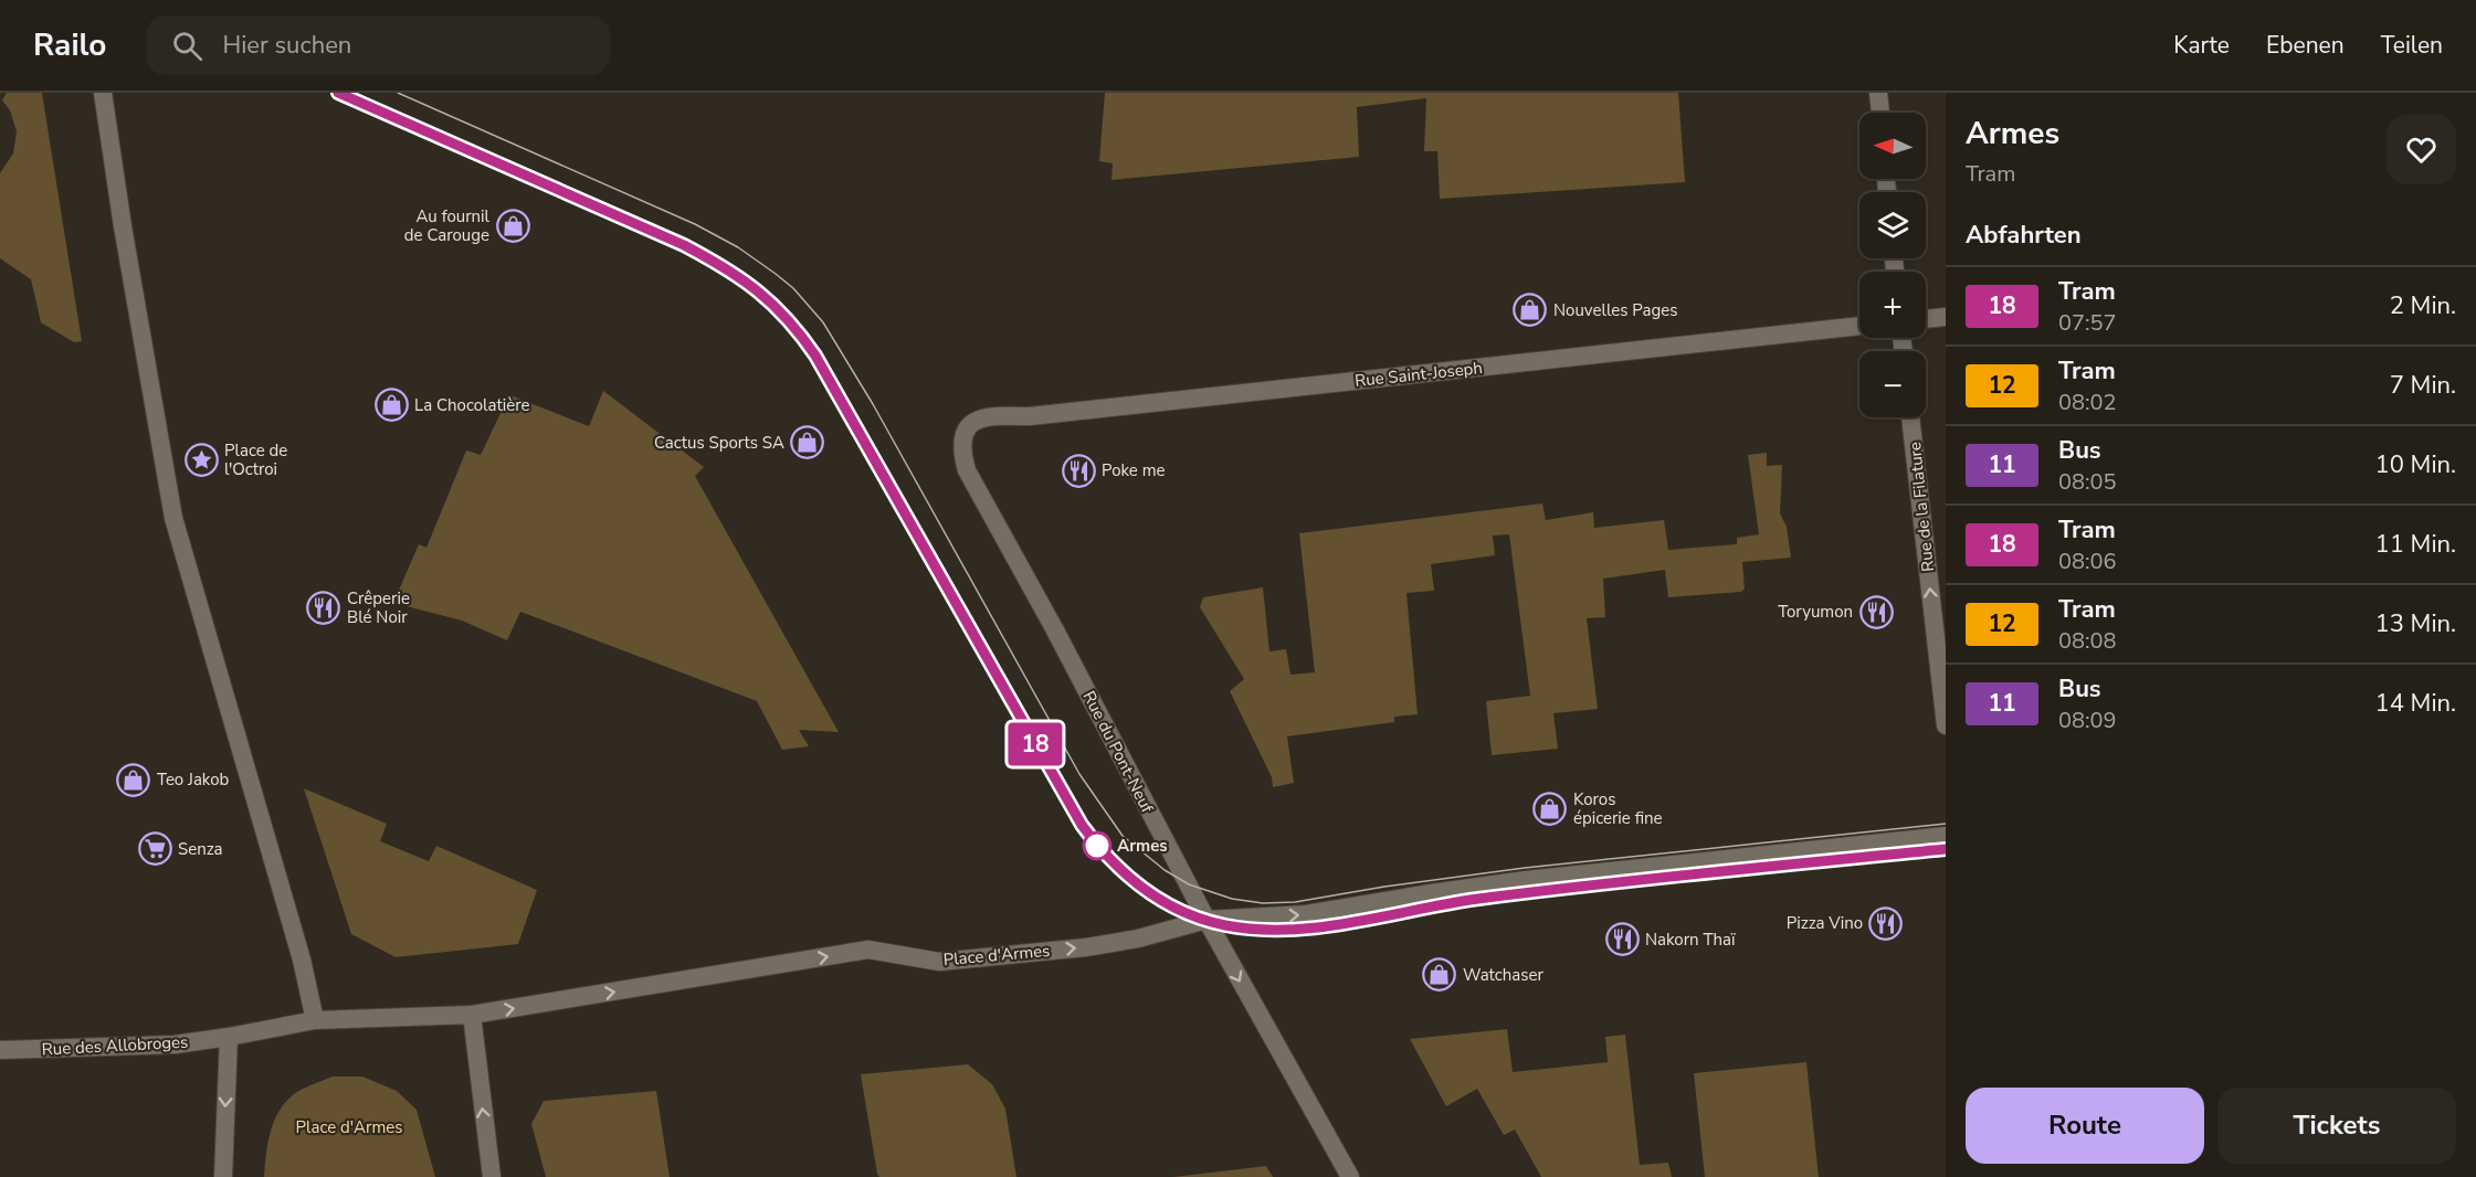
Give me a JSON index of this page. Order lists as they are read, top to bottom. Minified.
{"streets":{"street":["Rue Saint-Joseph","Rue de la Filature","Rue du Pont-Neuf","Place d'Armes","Rue des Allobroges"]},"crossings":[["Rue Saint-Joseph","Rue du Pont-Neuf"],["Rue du Pont-Neuf","Place d'Armes"],["Place d'Armes","Rue des Allobroges"]],"one_way":["Rue de la Filature","Place d'Armes"],"parks":["Place d'Armes"],"places":{"shop":["Au fournil de Carouge","Nouvelles Pages","La Chocolatière","Cactus Sports SA","Teo Jakob","Koros épicerie fine","Watchaser"],"place":["Place de l'Octroi"],"restaurant":["Poke me","Crêperie Blé Noir","Toryumon","Pizza Vino","Nakorn Thaï"],"other":["Armes"],"supermarket":["Senza"]},"lines":["tram line 18"],"north":"left","page":{"header":"Railo","search":"Hier suchen","nav":["Karte","Ebenen","Teilen"],"on_map":"18","heading":[["Armes","Tram"],"Abfahrten"],"map_buttons":["+","−"],"list":[{"mark":"18","name":"Tram","note":"07:57","value":"2 Min."},{"mark":"12","name":"Tram","note":"08:02","value":"7 Min."},{"mark":"11","name":"Bus","note":"08:05","value":"10 Min."},{"mark":"18","name":"Tram","note":"08:06","value":"11 Min."},{"mark":"12","name":"Tram","note":"08:08","value":"13 Min."},{"mark":"11","name":"Bus","note":"08:09","value":"14 Min."}],"buttons":["Route","Tickets"]}}
